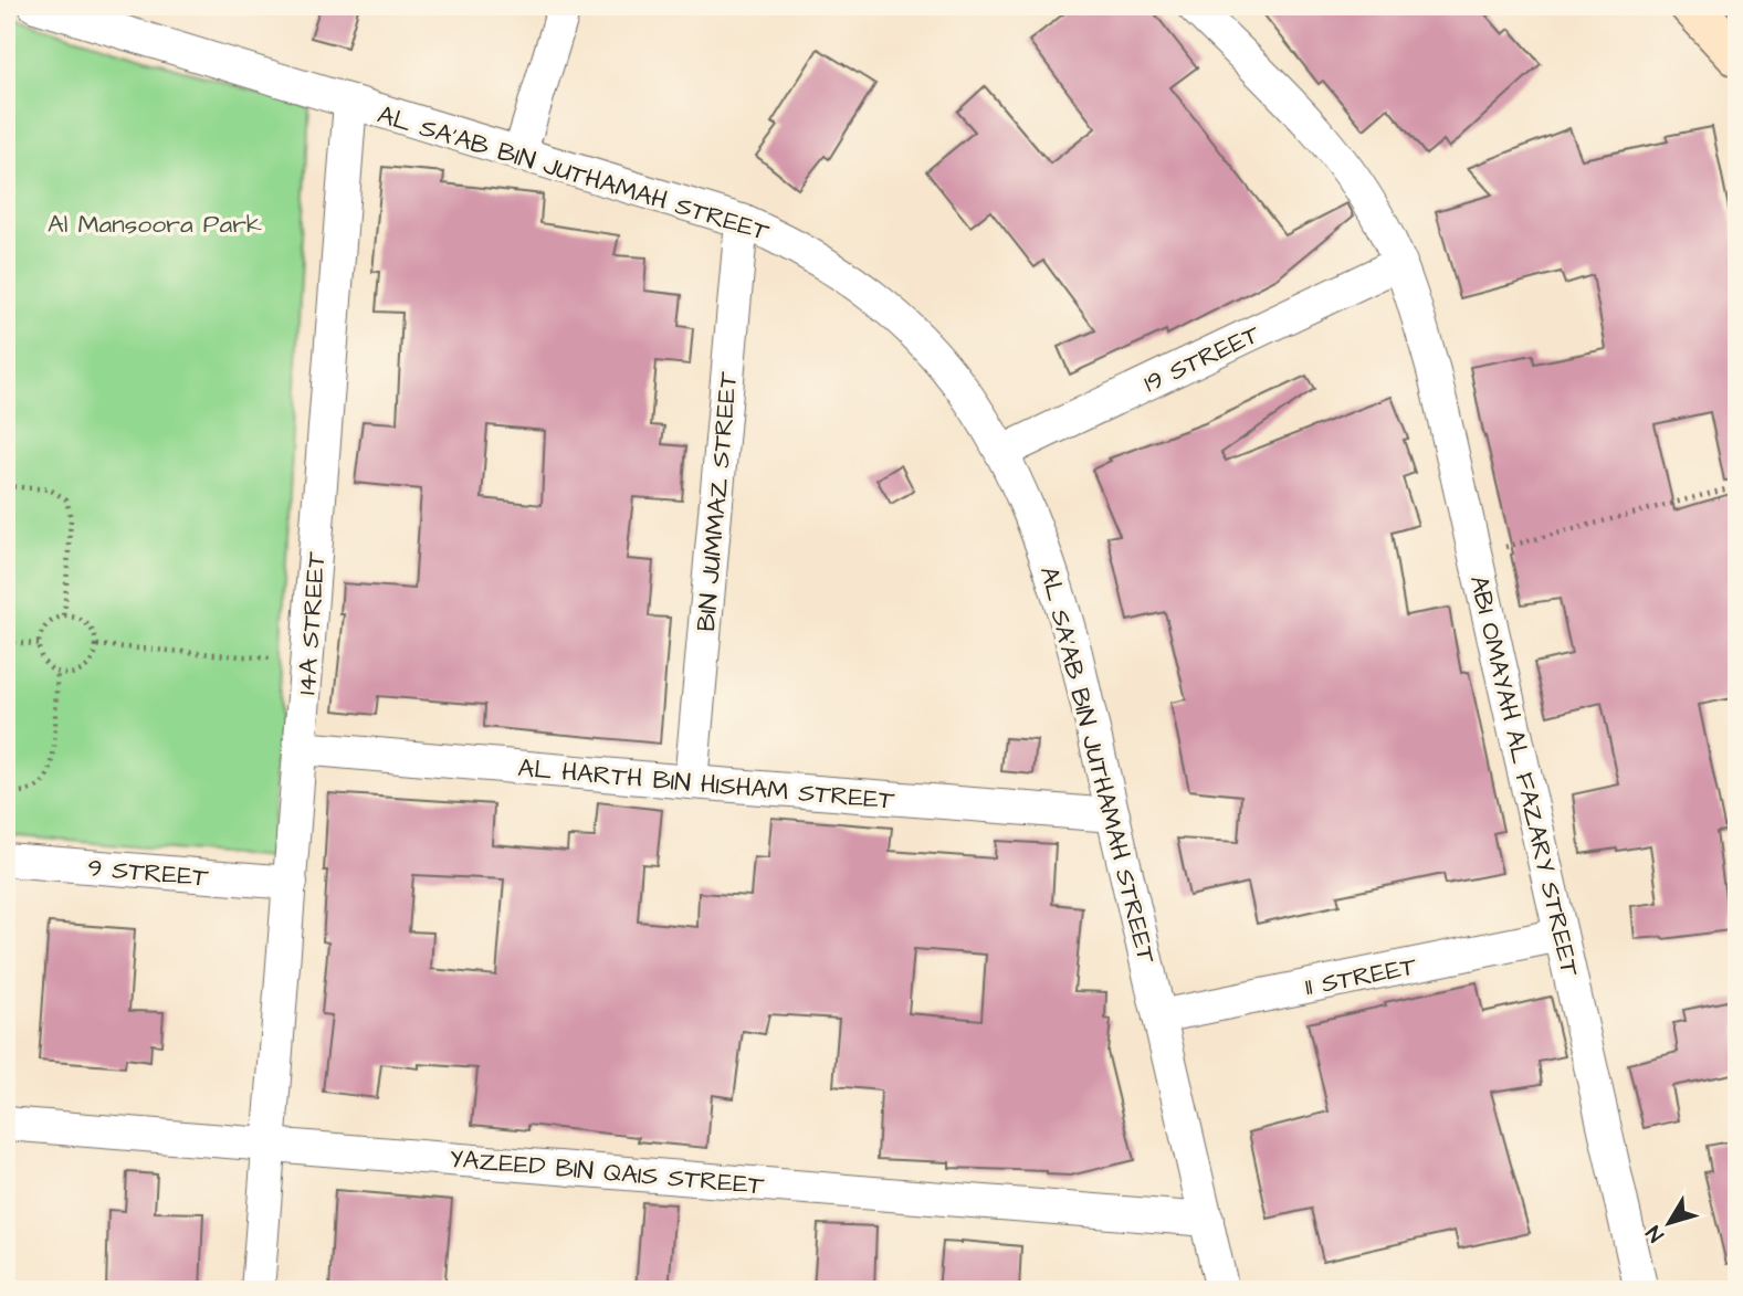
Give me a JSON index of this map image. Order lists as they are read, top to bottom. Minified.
{"streets":{"street":["AL SA'AB BIN JUTHAMAH STREET","19 STREET","BIN JUMMAZ STREET","14A STREET","ABI OMAYAH AL FAZARY STREET","AL HARTH BIN HISHAM STREET","9 STREET","11 STREET","YAZEED BIN QAIS STREET"]},"crossings":[["AL SA'AB BIN JUTHAMAH STREET","19 STREET"],["AL SA'AB BIN JUTHAMAH STREET","BIN JUMMAZ STREET"],["AL SA'AB BIN JUTHAMAH STREET","14A STREET"],["AL SA'AB BIN JUTHAMAH STREET","AL HARTH BIN HISHAM STREET"],["AL SA'AB BIN JUTHAMAH STREET","11 STREET"],["AL SA'AB BIN JUTHAMAH STREET","YAZEED BIN QAIS STREET"],["19 STREET","ABI OMAYAH AL FAZARY STREET"],["BIN JUMMAZ STREET","AL HARTH BIN HISHAM STREET"],["14A STREET","AL HARTH BIN HISHAM STREET"],["14A STREET","9 STREET"],["14A STREET","YAZEED BIN QAIS STREET"],["ABI OMAYAH AL FAZARY STREET","11 STREET"]],"parks":["Al Mansoora Park"],"north":"bottom left"}
